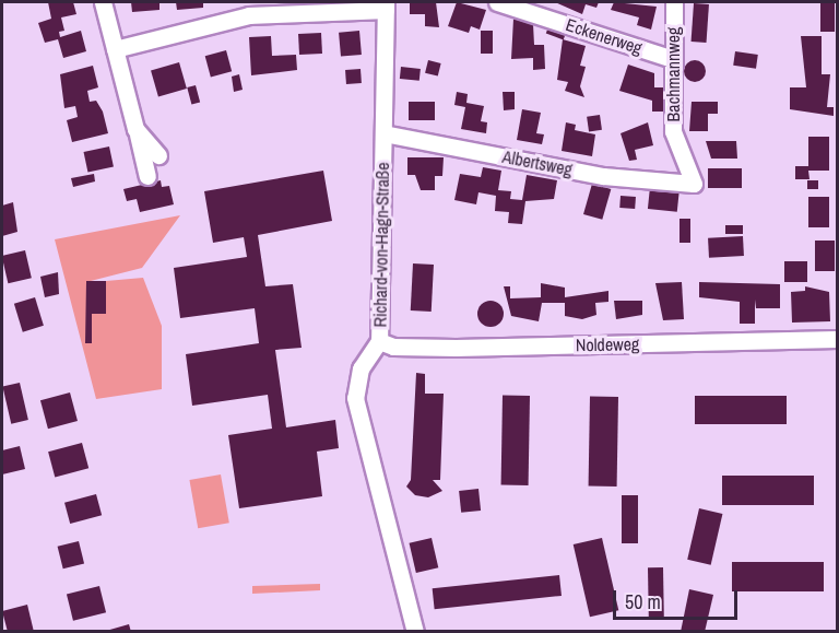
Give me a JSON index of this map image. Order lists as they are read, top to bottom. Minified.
{"streets":{"street":["Eckenerweg","Bachmannweg","Albertsweg","Richard-von-Hagn-Straße","Noldeweg"]},"crossings":[["Eckenerweg","Bachmannweg"],["Bachmannweg","Albertsweg"],["Albertsweg","Richard-von-Hagn-Straße"],["Richard-von-Hagn-Straße","Noldeweg"]],"scale_bar":"50 m"}
